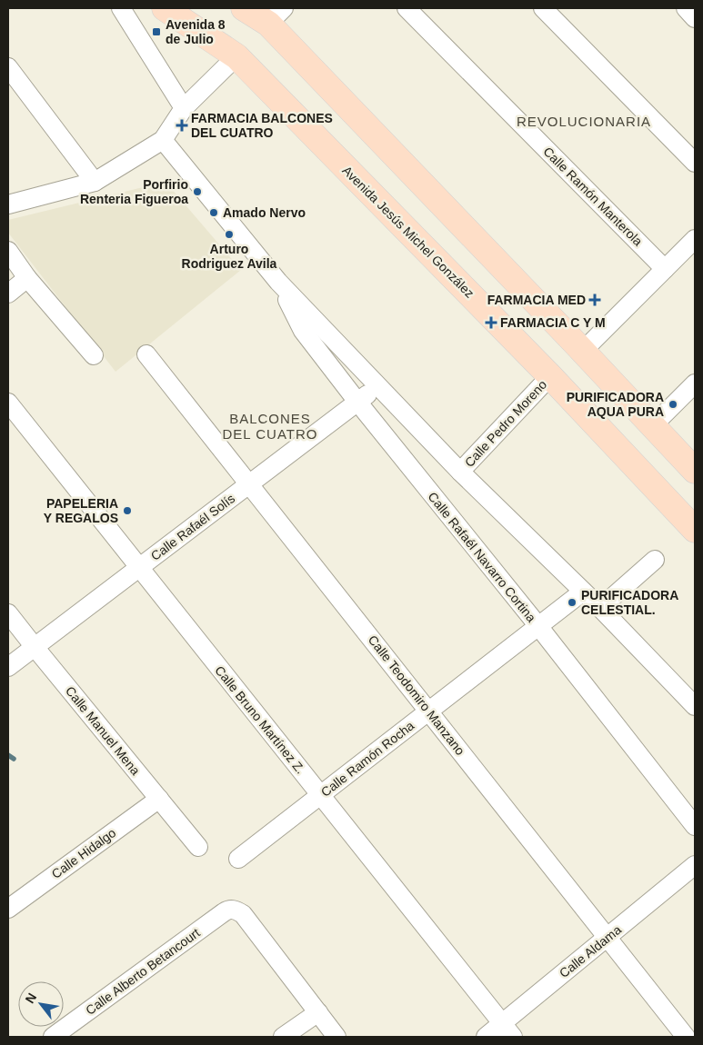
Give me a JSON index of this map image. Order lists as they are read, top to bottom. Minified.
{"streets":{"main road":["Avenida Jesús Michel González"],"street":["Calle Ramón Manterola","Calle Pedro Moreno","Calle Rafaél Solís","Calle Rafaél Navarro Cortina","Calle Teodomiro Manzano","Calle Bruno Martínez Z.","Calle Manuel Mena","Calle Ramón Rocha","Calle Hidalgo","Calle Aldama","Calle Alberto Betancourt"]},"crossings":[["Avenida Jesús Michel González","Calle Pedro Moreno"],["Calle Pedro Moreno","Calle Rafaél Navarro Cortina"],["Calle Rafaél Solís","Calle Rafaél Navarro Cortina"],["Calle Rafaél Solís","Calle Teodomiro Manzano"],["Calle Rafaél Solís","Calle Bruno Martínez Z."],["Calle Rafaél Solís","Calle Manuel Mena"],["Calle Rafaél Navarro Cortina","Calle Ramón Rocha"],["Calle Teodomiro Manzano","Calle Ramón Rocha"],["Calle Teodomiro Manzano","Calle Aldama"],["Calle Bruno Martínez Z.","Calle Ramón Rocha"],["Calle Bruno Martínez Z.","Calle Aldama"],["Calle Manuel Mena","Calle Hidalgo"]],"districts":["REVOLUCIONARIA","BALCONES DEL CUATRO"],"places":{"transit":["Avenida 8 de Julio"],"health":["FARMACIA BALCONES DEL CUATRO","FARMACIA MED","FARMACIA C Y M"],"other":["Porfirio Renteria Figueroa","Amado Nervo","Arturo Rodriguez Avila","PURIFICADORA AQUA PURA","PAPELERIA Y REGALOS","PURIFICADORA CELESTIAL."]},"north":"top left"}
